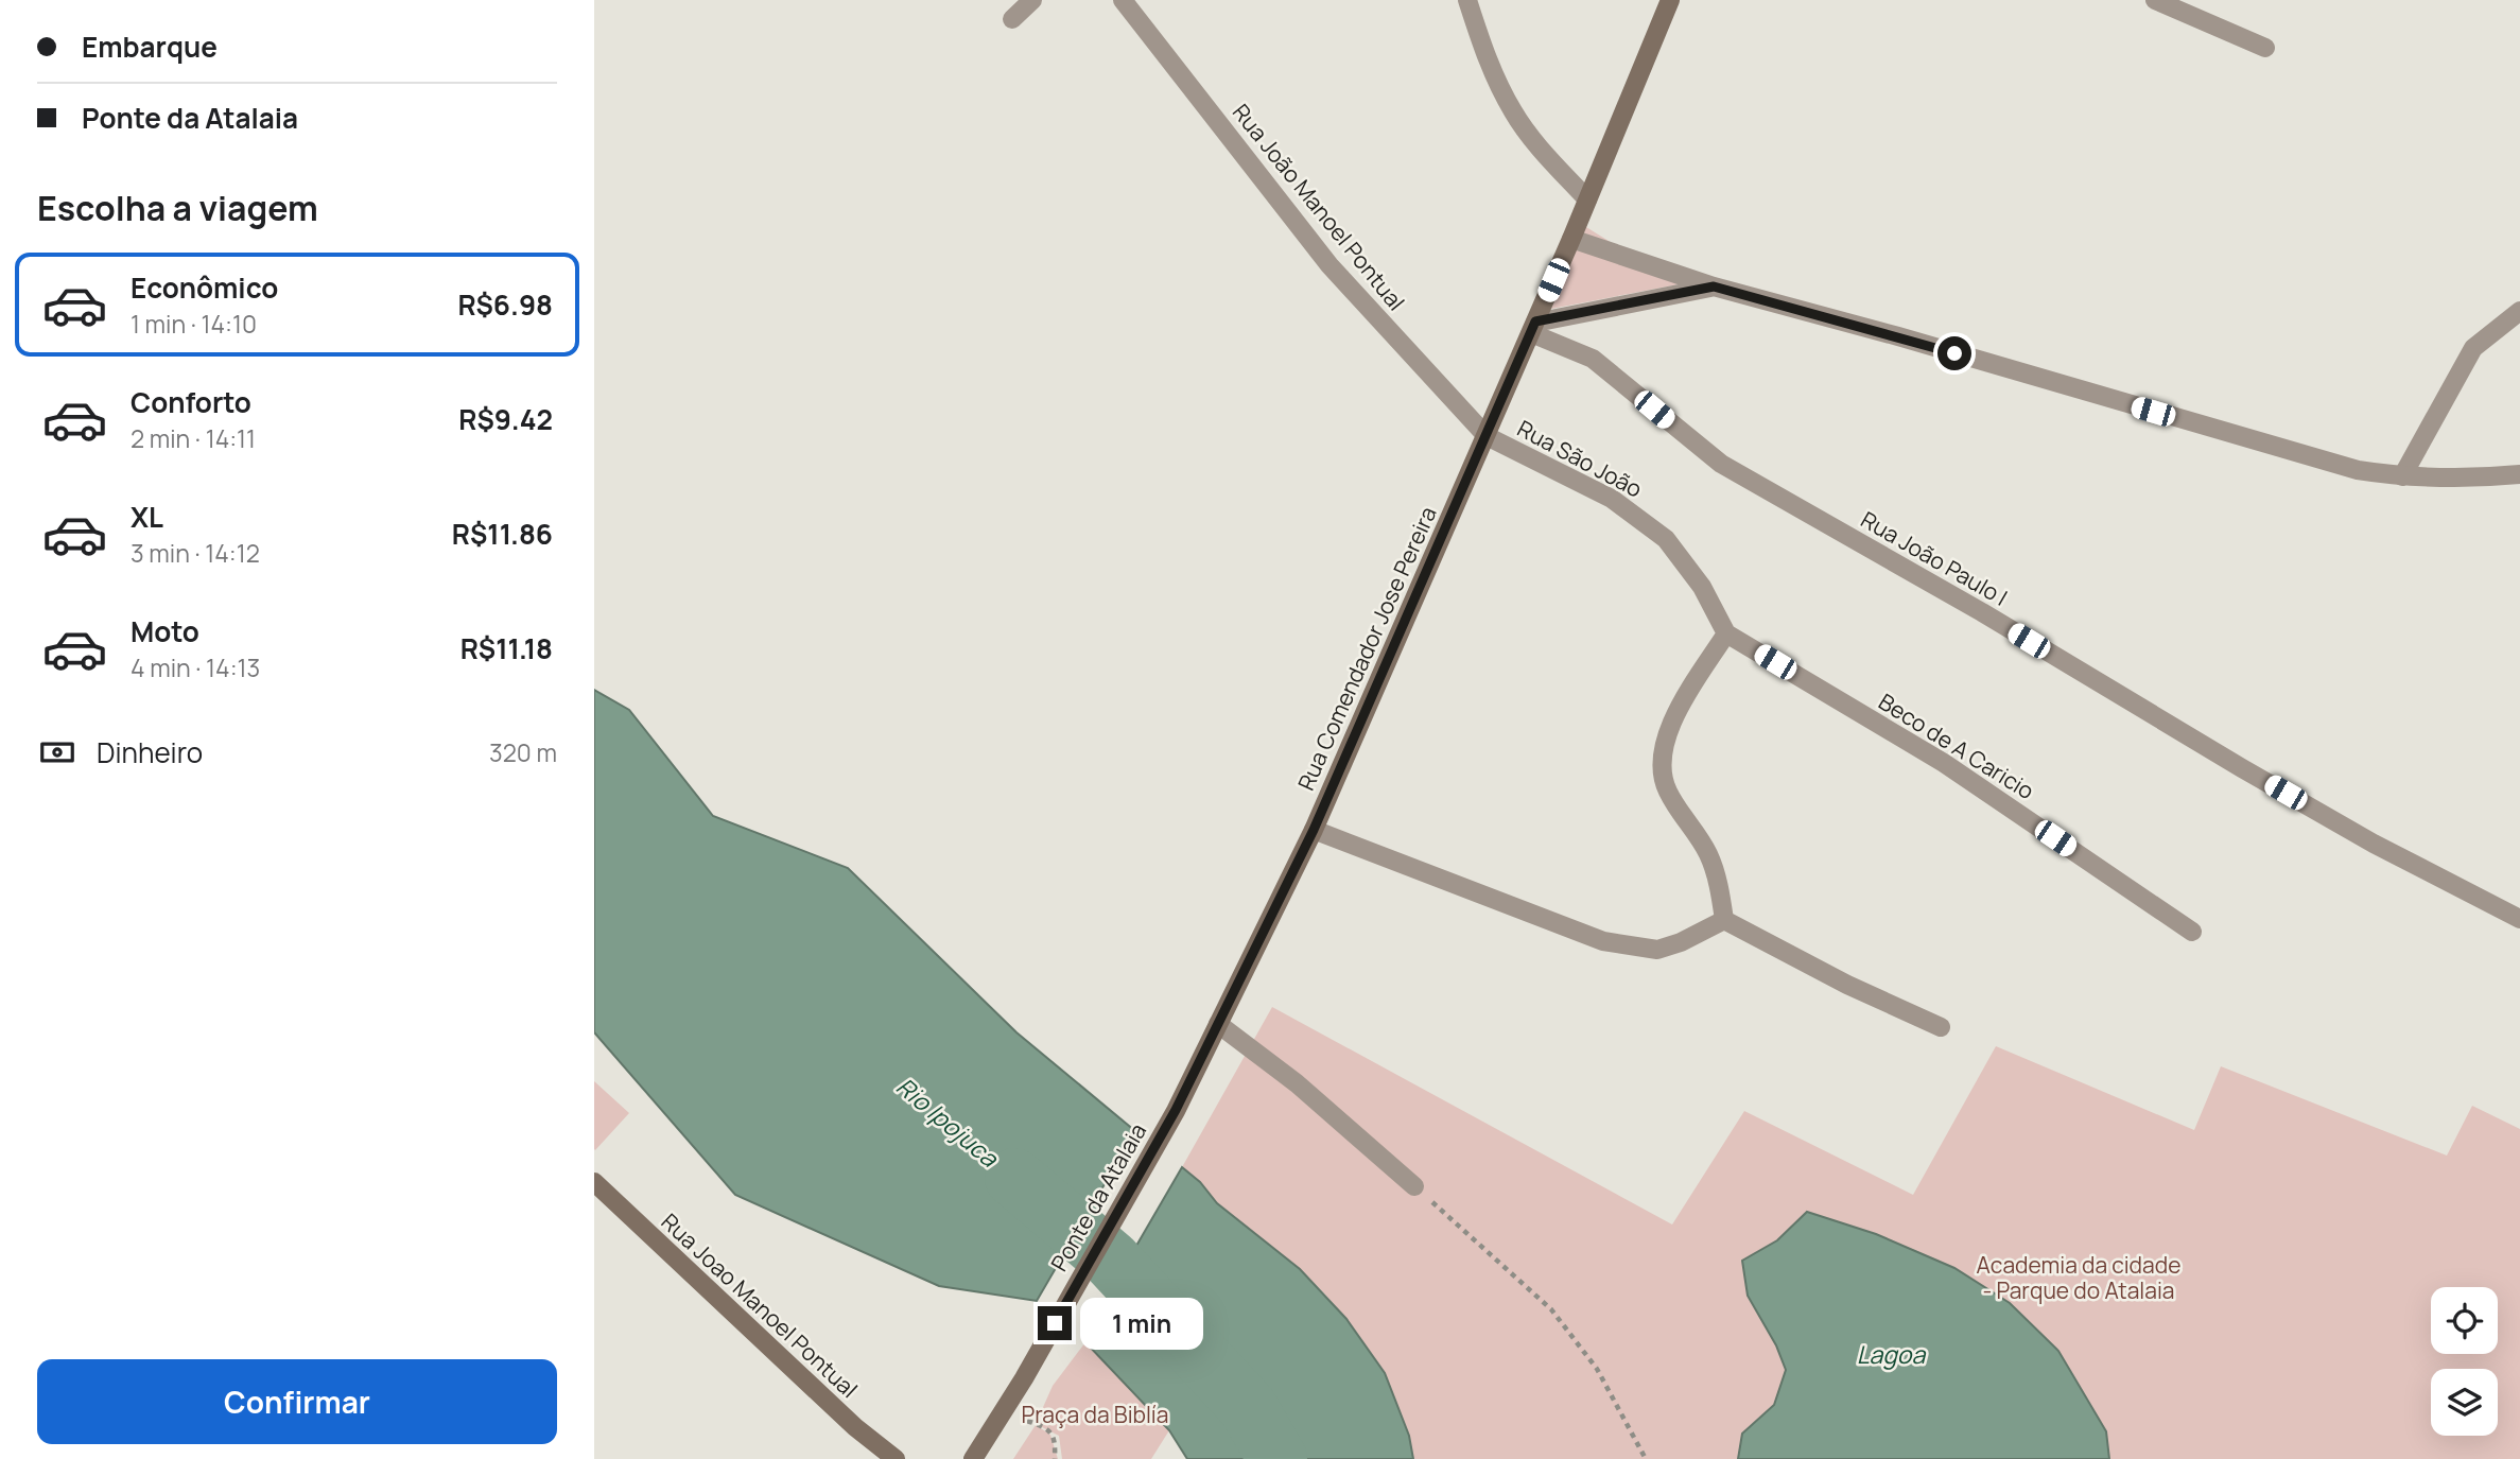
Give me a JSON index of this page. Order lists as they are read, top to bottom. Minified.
{"streets":{"street":["Rua João Manoel Pontual","Rua São João","Rua João Paulo I","Rua Comendador Jose Pereira","Beco de A Caricio","Ponte da Atalaia","Rua Joao Manoel Pontual"]},"crossings":[["Rua João Manoel Pontual","Rua São João"],["Rua João Manoel Pontual","Rua Comendador Jose Pereira"],["Rua São João","Rua Comendador Jose Pereira"],["Rua São João","Beco de A Caricio"],["Rua João Paulo I","Rua Comendador Jose Pereira"],["Rua Comendador Jose Pereira","Ponte da Atalaia"]],"water":["Rio Ipojuca","Lagoa"],"parks":["Academia da cidade - Parque do Atalaia","Praça da Biblía"],"page":{"banner":["Embarque","Ponte da Atalaia"],"heading":"Escolha a viagem","list":[{"name":"Econômico","note":"1 min · 14:10","value":"R$6.98"},{"name":"Conforto","note":"2 min · 14:11","value":"R$9.42"},{"name":"XL","note":"3 min · 14:12","value":"R$11.86"},{"name":"Moto","note":"4 min · 14:13","value":"R$11.18"}],"pay":["Dinheiro","320 m"],"bubble":"1 min","buttons":"Confirmar"}}
